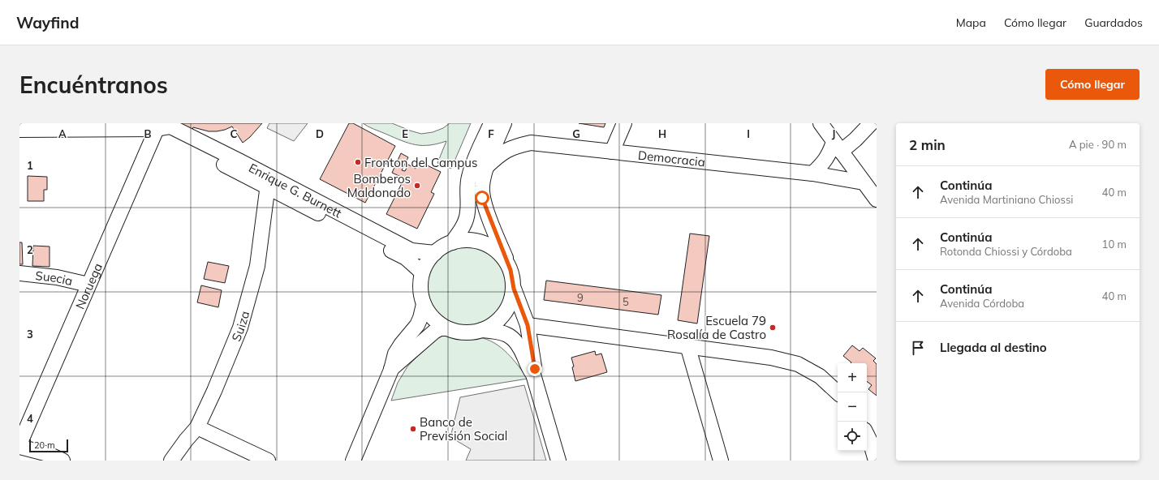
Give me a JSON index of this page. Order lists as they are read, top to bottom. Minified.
{"streets":{"street":["Democracia","Enrique G. Burnett","Suecia","Noruega","Suiza"]},"crossings":[["Enrique G. Burnett","Noruega"],["Enrique G. Burnett","Suiza"],["Suecia","Noruega"]],"places":["Fronton del Campus","Bomberos Maldonado","Escuela 79 Rosalía de Castro","Banco de Previsión Social"],"house_numbers":["9","5"],"scale_bar":"20 m","page":{"header":"Wayfind","nav":["Mapa","Cómo llegar","Guardados"],"buttons":"Cómo llegar","title":"Encuéntranos","heading":["2 min","A pie · 90 m"],"list":[["Continúa","Avenida Martiniano Chiossi","40 m"],["Continúa","Rotonda Chiossi y Córdoba","10 m"],["Continúa","Avenida Córdoba","40 m"],"Llegada al destino"],"map_buttons":["+","−"],"scale":"20 m"},"grid":{"columns":["A","B","C","D","E","F","G","H","I","J"],"rows":["1","2","3","4"]}}
